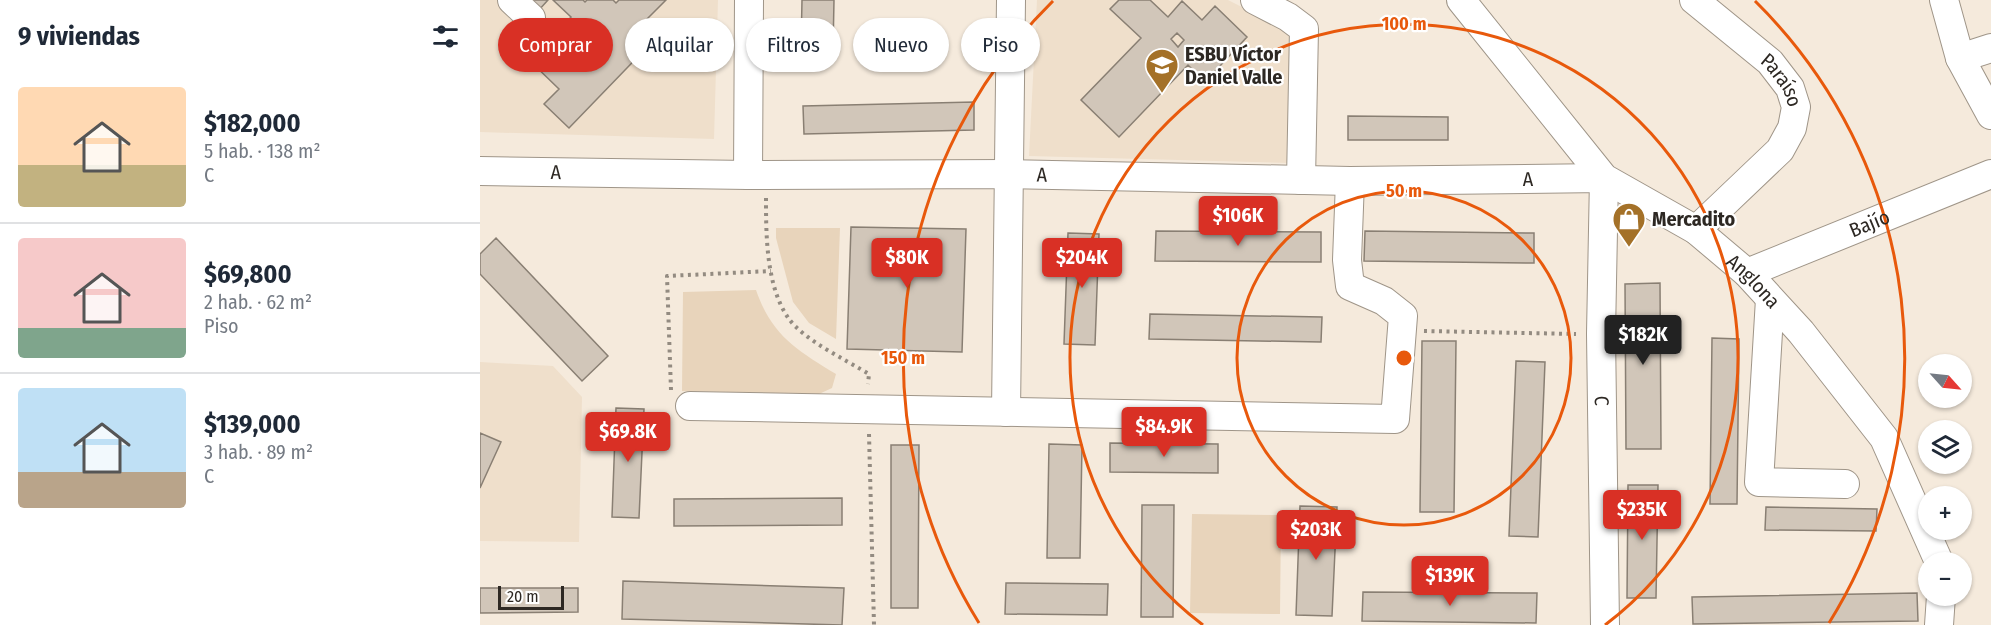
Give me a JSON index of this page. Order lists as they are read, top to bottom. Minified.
{"streets":{"street":["Paraíso","A","Bajío","Anglona","C"]},"crossings":[["Paraíso","Anglona"],["A","Anglona"],["A","C"],["Bajío","Anglona"],["Anglona","C"]],"places":{"school or university":["ESBU Víctor Daniel Valle"],"shop":["Mercadito"]},"scale_bar":"20 m","north":"bottom right","page":{"heading":"9 viviendas","chip":["Comprar","Alquilar","Filtros","Nuevo","Piso"],"list":[{"name":"$182,000","note":"5 hab. · 138 m² · C"},{"name":"$69,800","note":"2 hab. · 62 m² · Piso"},{"name":"$139,000","note":"3 hab. · 89 m² · C"}],"price":["$106K","$80K","$204K","$182K","$84.9K","$69.8K","$235K","$203K","$139K"],"map_buttons":["+","−"],"scale":"20 m"},"rings":["100 m","50 m","150 m"]}
